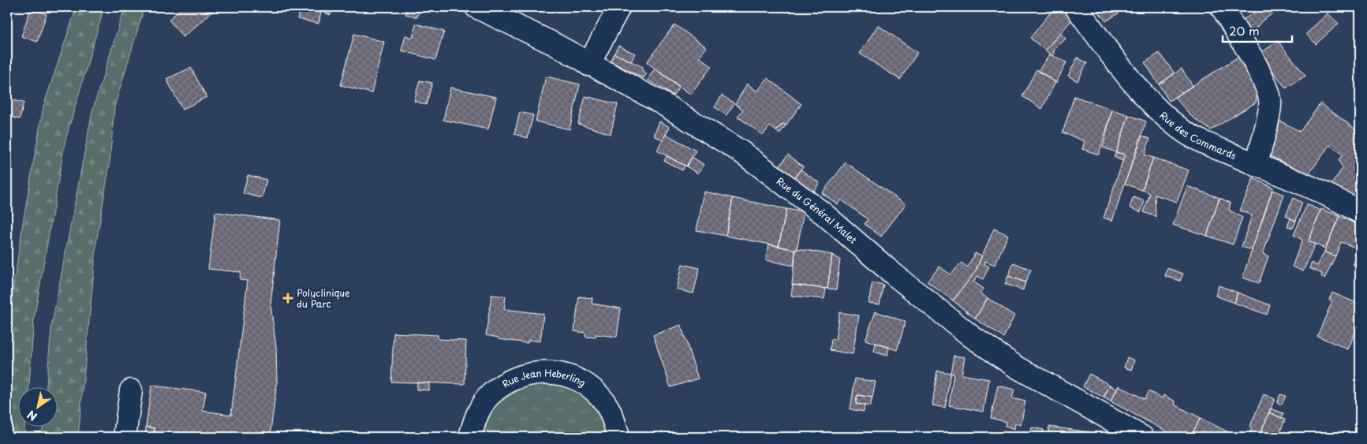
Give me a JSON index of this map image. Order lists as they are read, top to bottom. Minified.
{"streets":{"street":["Rue des Commards","Rue du Général Malet","Rue Jean Heberling"]},"places":{"health":["Polyclinique du Parc"]},"scale_bar":"20 m","north":"bottom left"}
